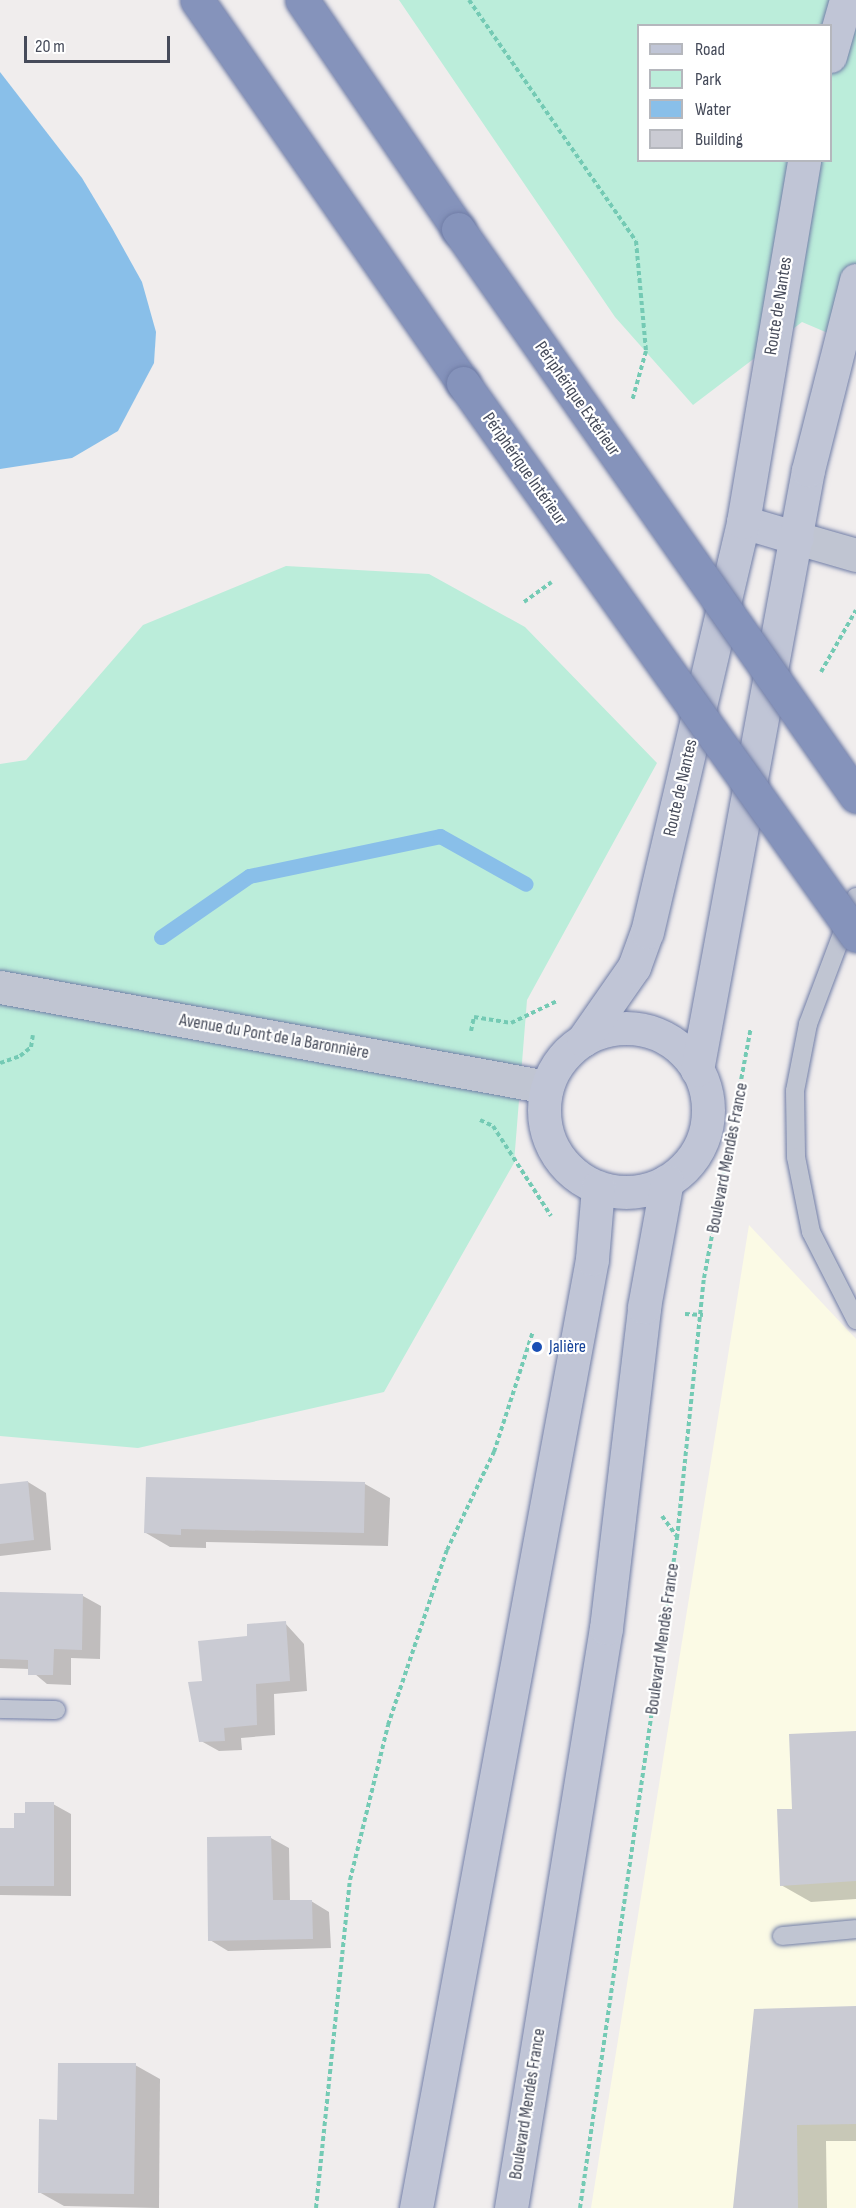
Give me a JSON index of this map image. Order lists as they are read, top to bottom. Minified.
{"streets":{"highway":["Périphérique Extérieur","Périphérique Intérieur"],"main road":["Route de Nantes","Boulevard Mendès France"],"street":["Avenue du Pont de la Baronnière"]},"crossings":[["Route de Nantes","Avenue du Pont de la Baronnière"],["Route de Nantes","Boulevard Mendès France"],["Avenue du Pont de la Baronnière","Boulevard Mendès France"]],"places":["Jalière"],"legend":["Road","Park","Water","Building"],"scale_bar":"20 m"}
